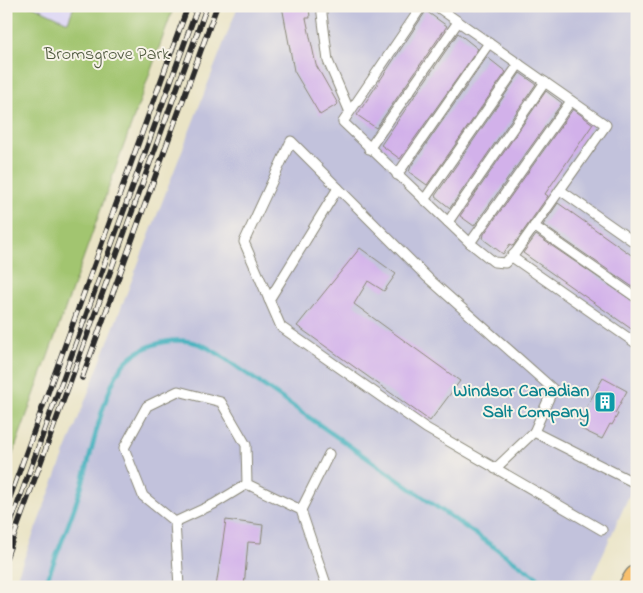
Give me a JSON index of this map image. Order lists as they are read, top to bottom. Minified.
{"parks":["Bromsgrove Park"],"places":{"building":["Windsor Canadian Salt Company"]}}
